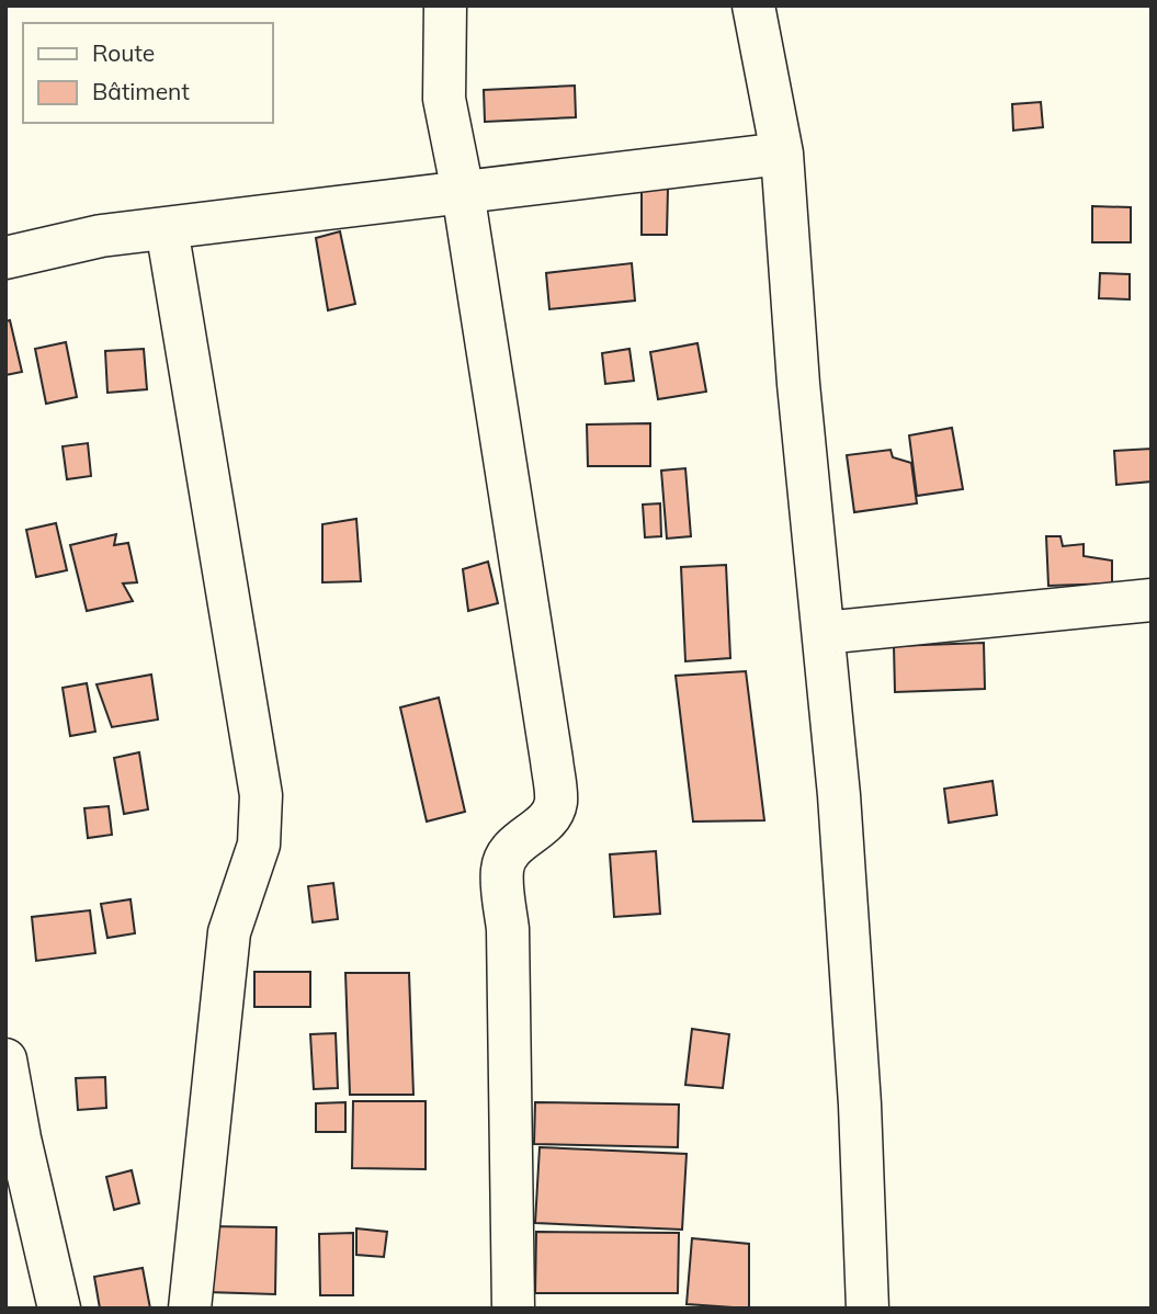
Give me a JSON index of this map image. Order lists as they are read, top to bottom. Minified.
{"legend":["Route","Bâtiment"]}
